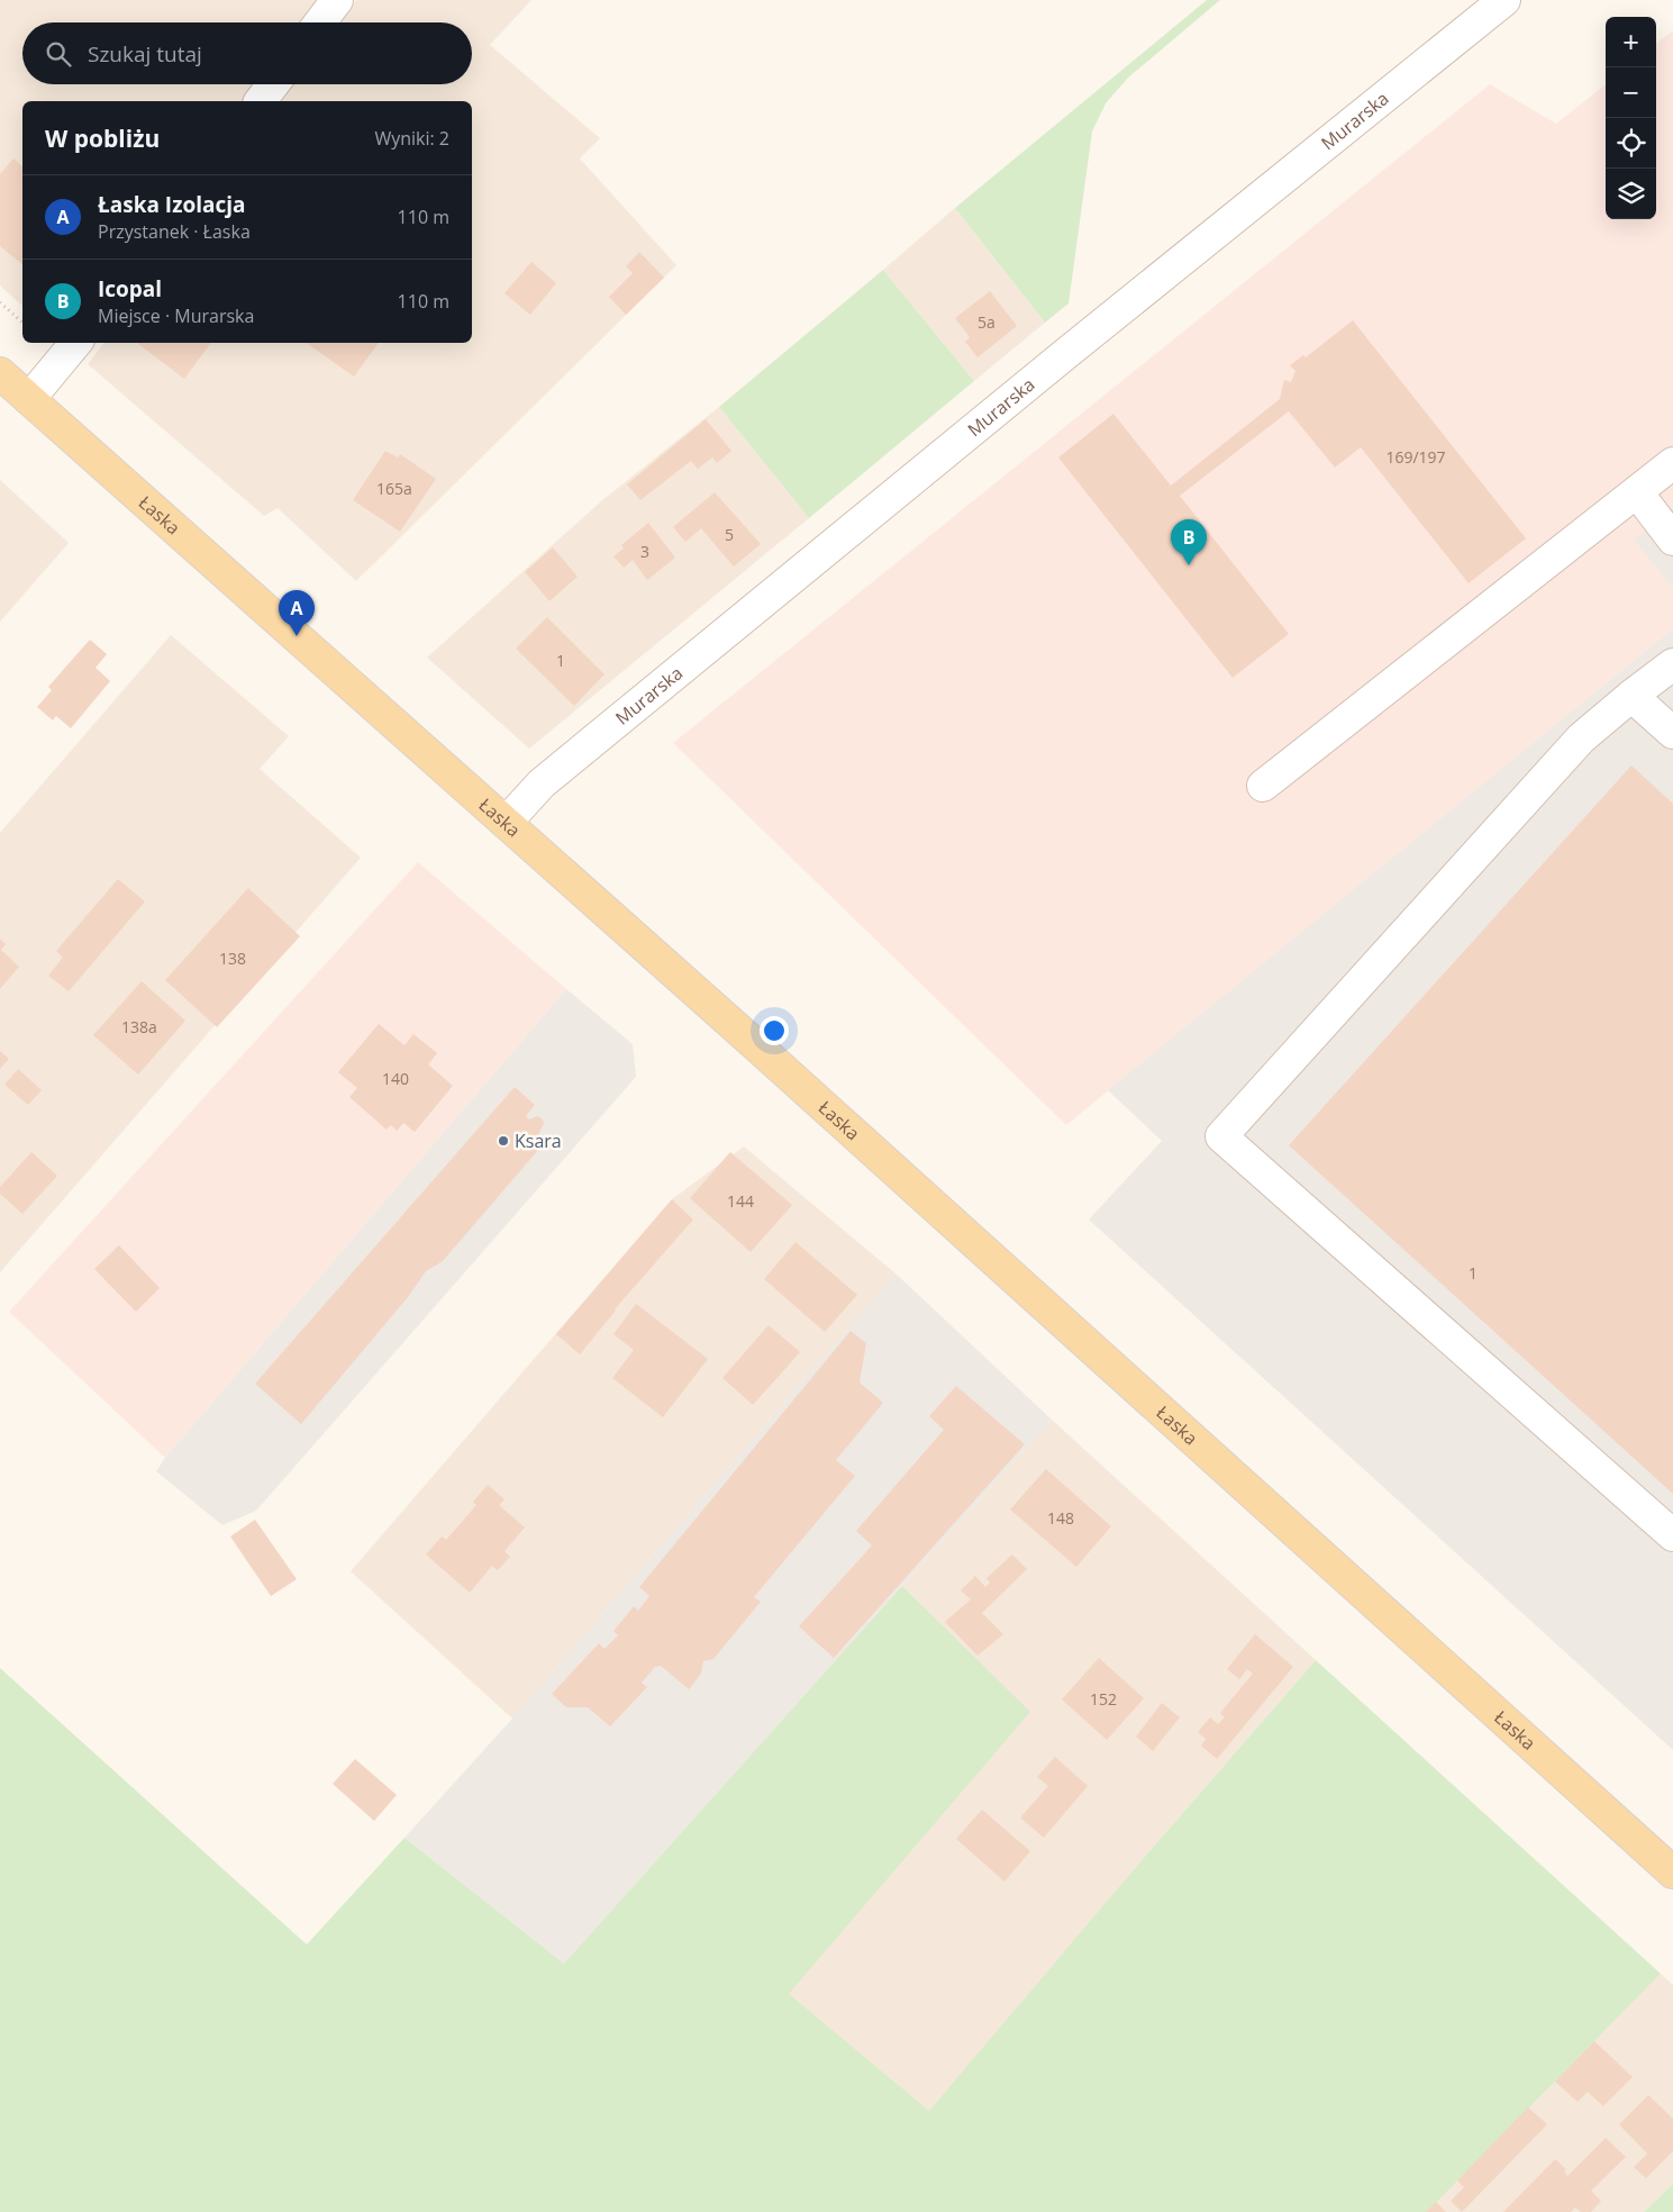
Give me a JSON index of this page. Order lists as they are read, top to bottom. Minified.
{"streets":{"main road":["Łaska"],"street":["Murarska"]},"crossings":[["Murarska","Łaska"]],"places":["Ksara"],"house_numbers":["5a","169/197","165a","5","3","1","138","138a","140","144","1","148","152"],"page":{"map_buttons":["+","−"],"search":"Szukaj tutaj","heading":["W pobliżu","Wyniki: 2"],"list":[{"mark":"A","name":"Łaska Izolacja","note":"Przystanek · Łaska","value":"110 m"},{"mark":"B","name":"Icopal","note":"Miejsce · Murarska","value":"110 m"}],"pins":["B","A"]}}
